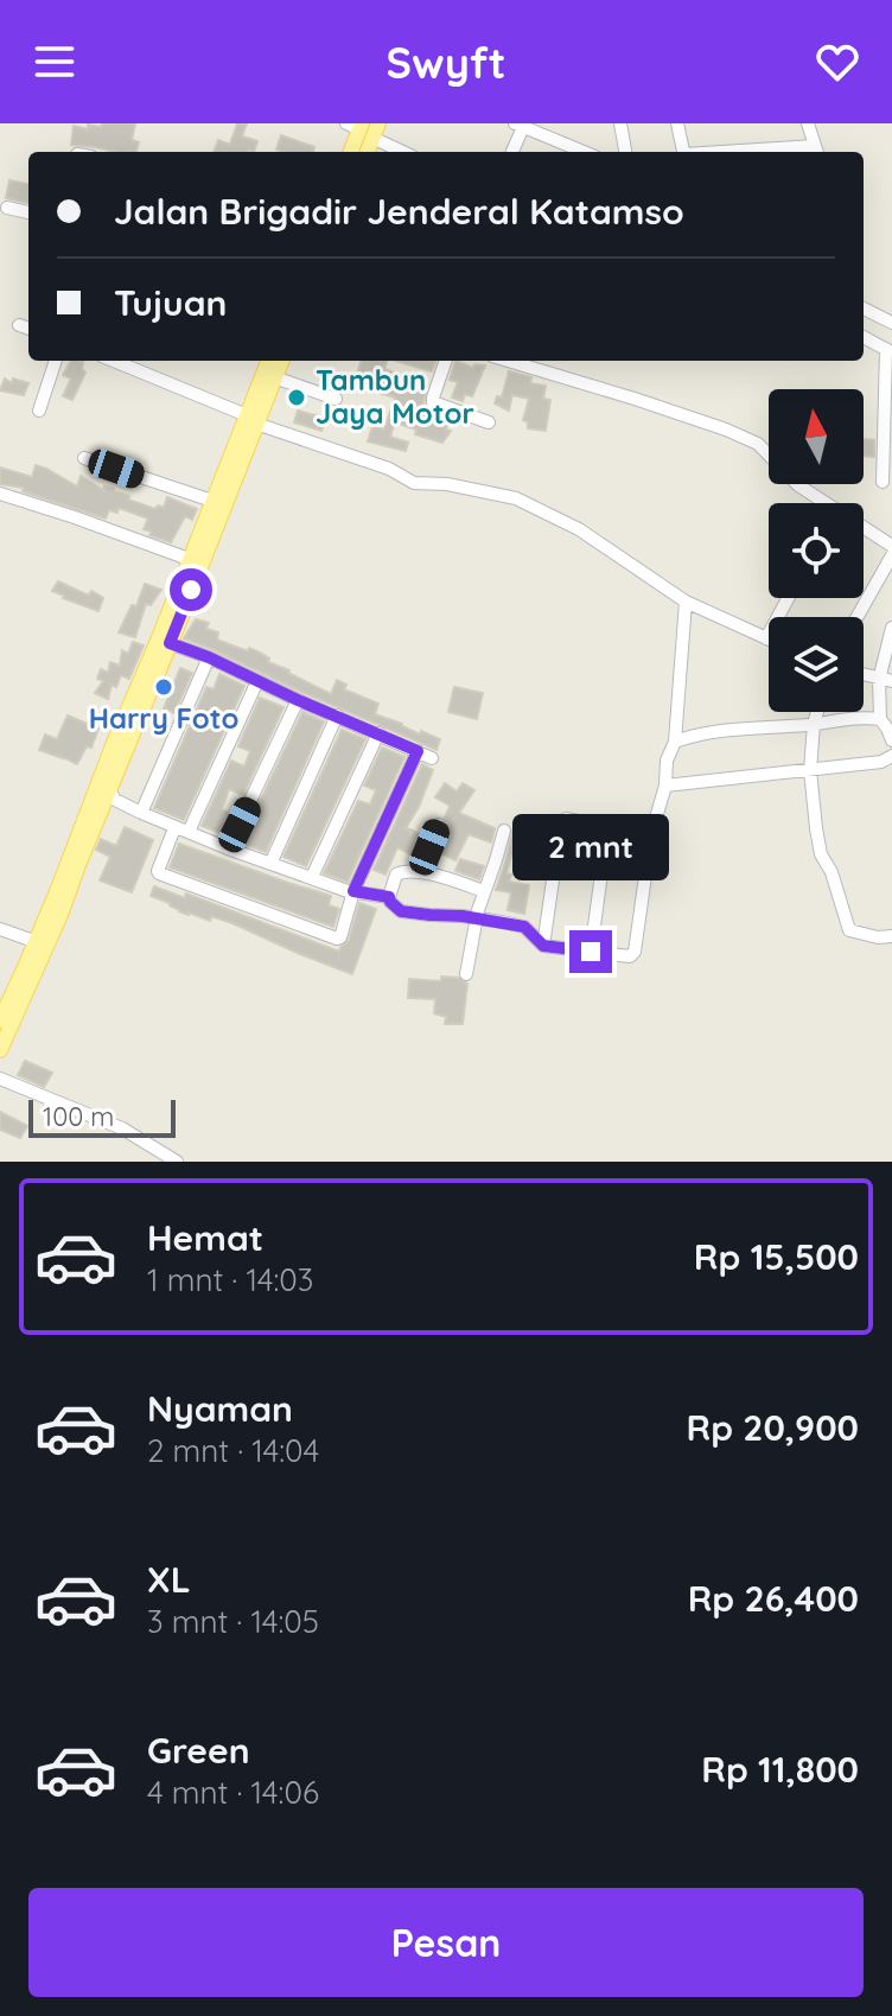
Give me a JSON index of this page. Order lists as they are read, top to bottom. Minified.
{"places":["Tambun Jaya Motor","Harry Foto"],"scale_bar":"100 m","north":"top","page":{"header":"Swyft","banner":["Jalan Brigadir Jenderal Katamso","Tujuan"],"bubble":"2 mnt","scale":"100 m","list":[{"name":"Hemat","note":"1 mnt · 14:03","value":"Rp 15,500"},{"name":"Nyaman","note":"2 mnt · 14:04","value":"Rp 20,900"},{"name":"XL","note":"3 mnt · 14:05","value":"Rp 26,400"},{"name":"Green","note":"4 mnt · 14:06","value":"Rp 11,800"}],"buttons":"Pesan"}}
